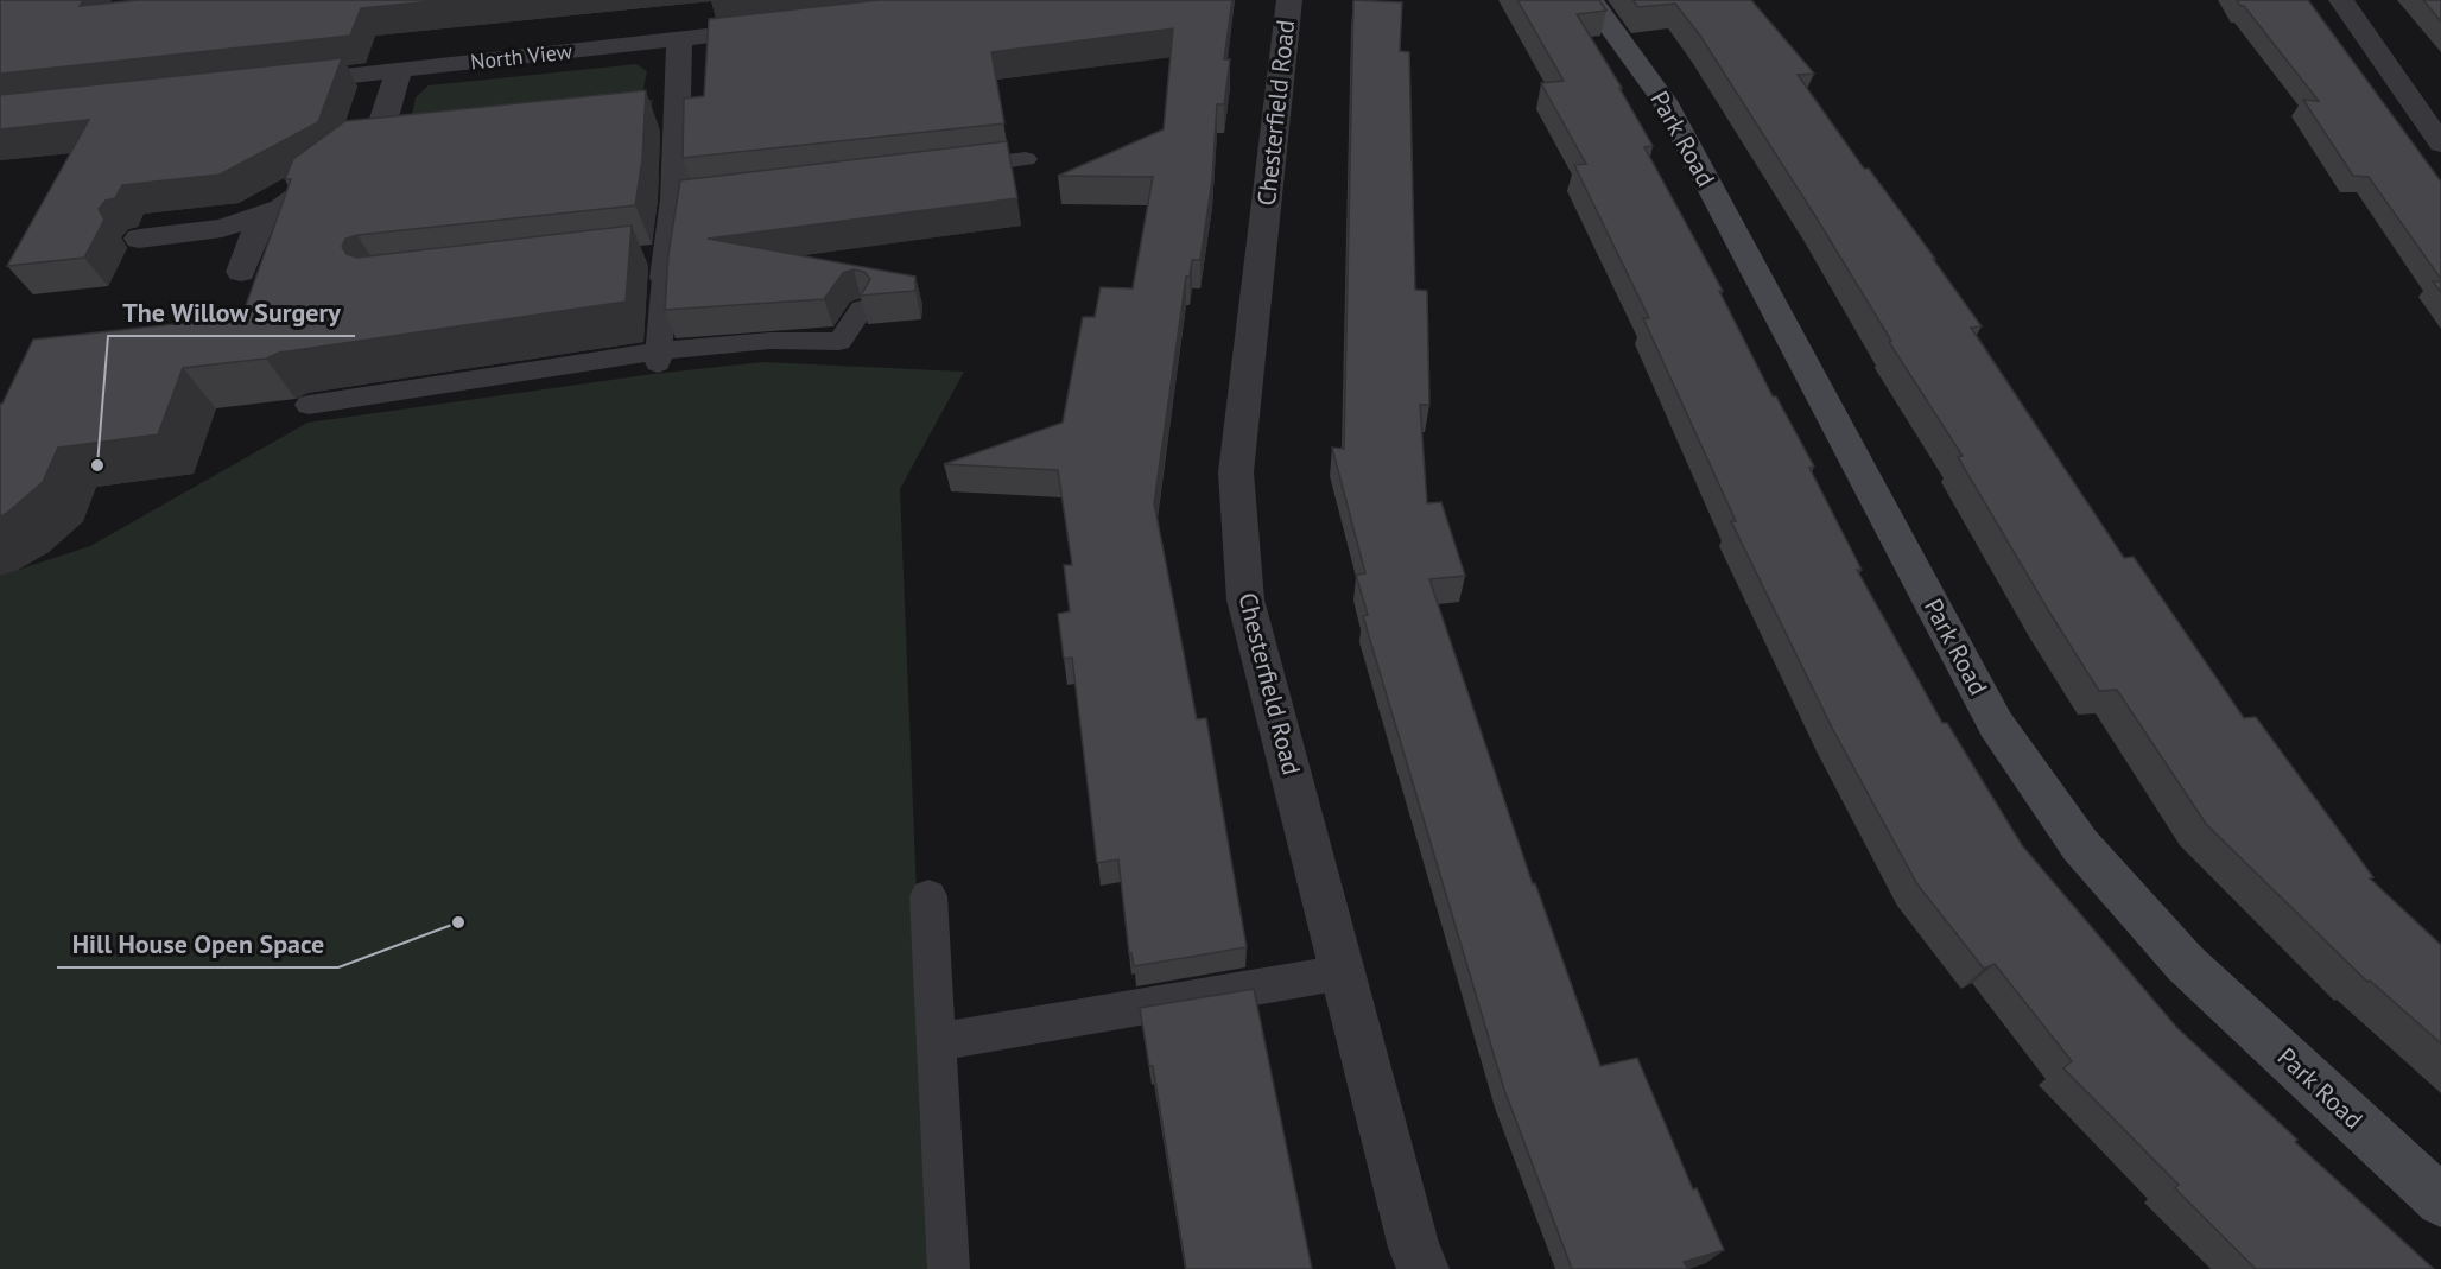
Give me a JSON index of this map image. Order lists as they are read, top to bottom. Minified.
{"streets":{"street":["North View","Chesterfield Road","Park Road"]},"places":["The Willow Surgery","Hill House Open Space"]}
